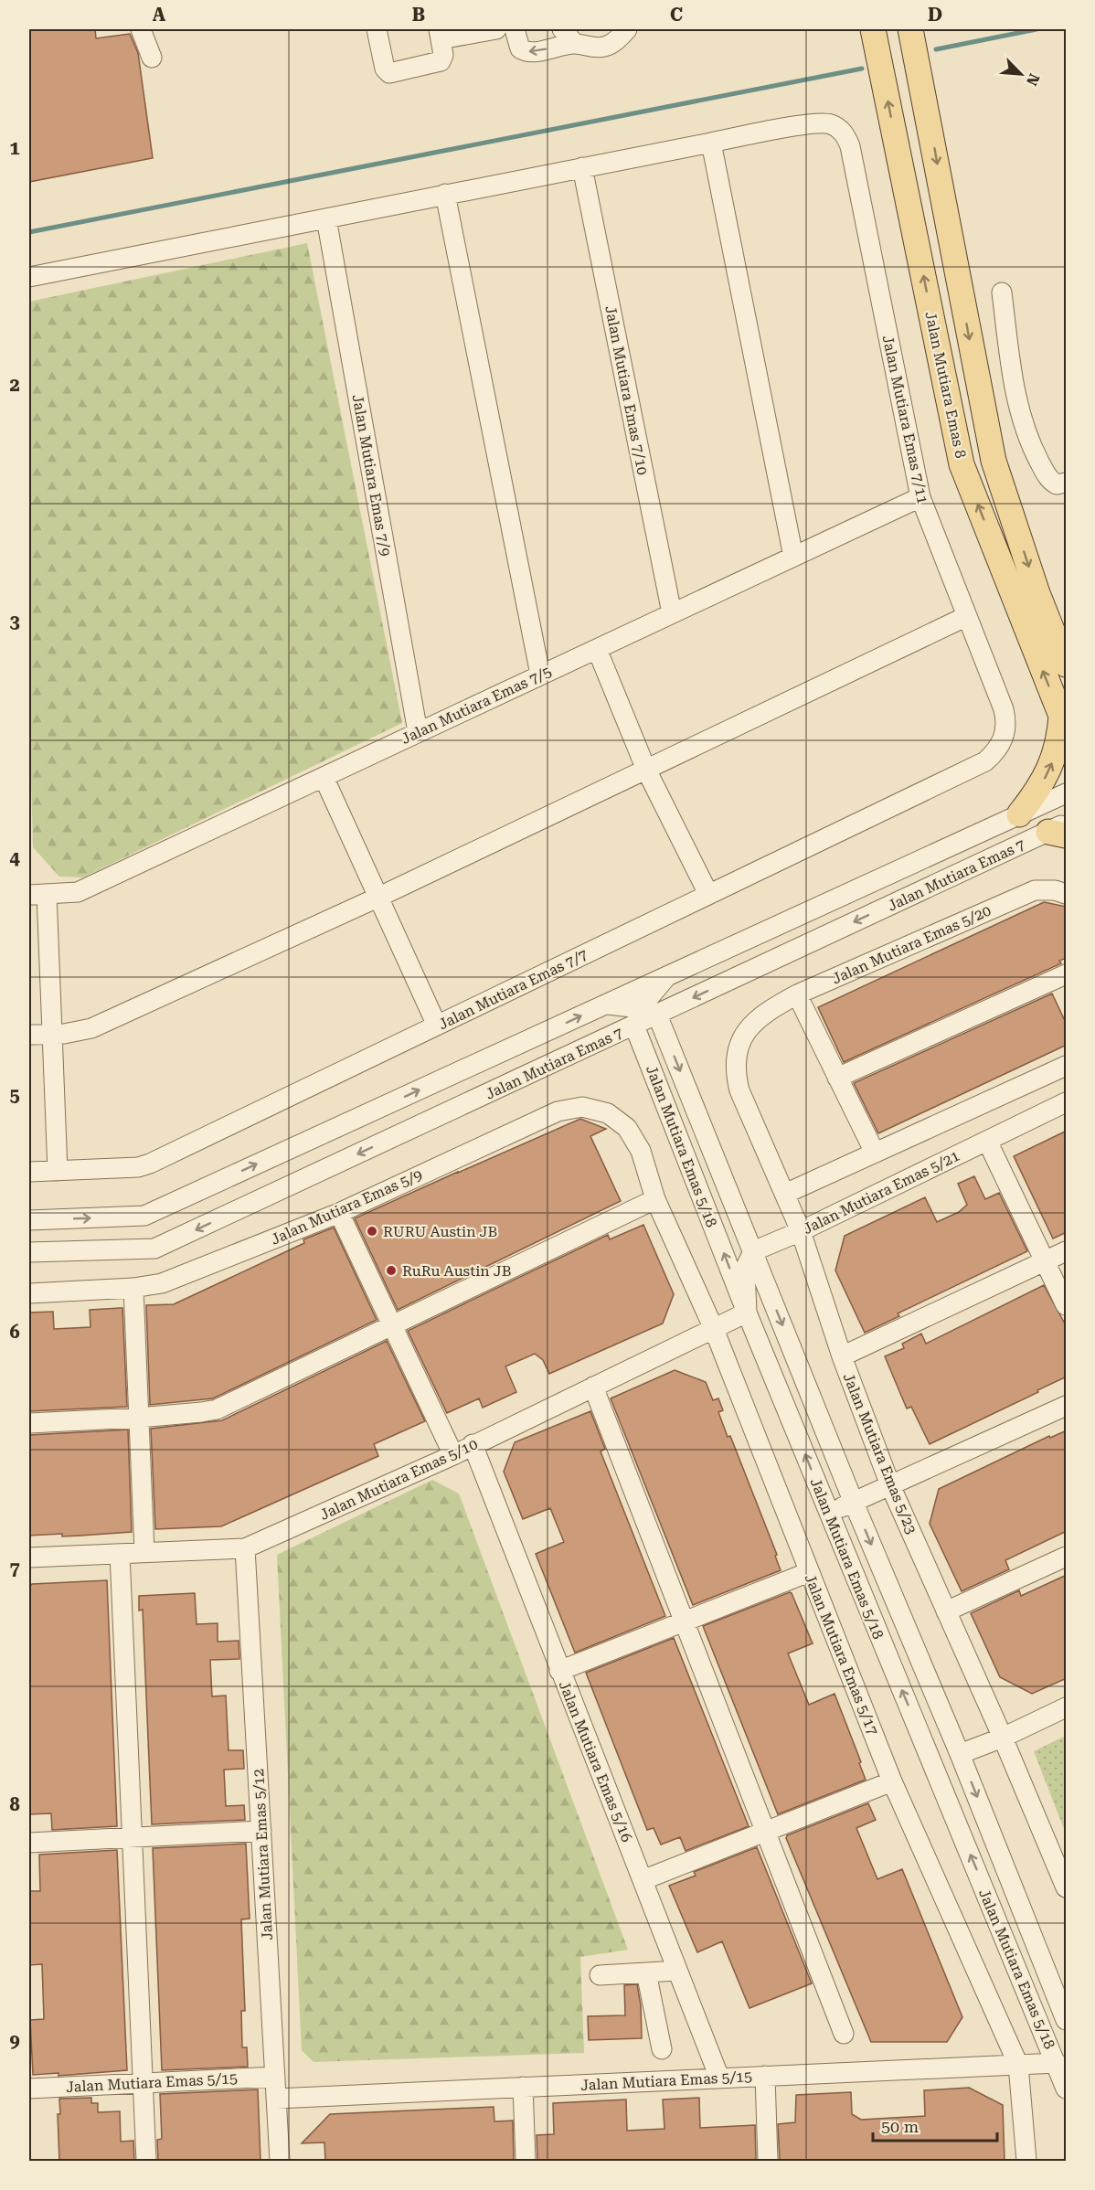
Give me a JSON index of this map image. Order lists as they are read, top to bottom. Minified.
{"streets":{"main road":["Jalan Mutiara Emas 8"],"street":["Jalan Mutiara Emas 7/10","Jalan Mutiara Emas 7/11","Jalan Mutiara Emas 7/9","Jalan Mutiara Emas 7/5","Jalan Mutiara Emas 7","Jalan Mutiara Emas 5/20","Jalan Mutiara Emas 7/7","Jalan Mutiara Emas 5/18","Jalan Mutiara Emas 5/21","Jalan Mutiara Emas 5/9","Jalan Mutiara Emas 5/23","Jalan Mutiara Emas 5/10","Jalan Mutiara Emas 5/17","Jalan Mutiara Emas 5/16","Jalan Mutiara Emas 5/12","Jalan Mutiara Emas 5/15"]},"crossings":[["Jalan Mutiara Emas 7/10","Jalan Mutiara Emas 7/11"],["Jalan Mutiara Emas 7/10","Jalan Mutiara Emas 7/5"],["Jalan Mutiara Emas 7/11","Jalan Mutiara Emas 7/9"],["Jalan Mutiara Emas 7/11","Jalan Mutiara Emas 7/5"],["Jalan Mutiara Emas 7/11","Jalan Mutiara Emas 7/7"],["Jalan Mutiara Emas 7/9","Jalan Mutiara Emas 7/5"],["Jalan Mutiara Emas 7","Jalan Mutiara Emas 5/18"],["Jalan Mutiara Emas 5/20","Jalan Mutiara Emas 5/23"],["Jalan Mutiara Emas 5/18","Jalan Mutiara Emas 5/21"],["Jalan Mutiara Emas 5/18","Jalan Mutiara Emas 5/10"],["Jalan Mutiara Emas 5/18","Jalan Mutiara Emas 5/15"],["Jalan Mutiara Emas 5/21","Jalan Mutiara Emas 5/23"],["Jalan Mutiara Emas 5/9","Jalan Mutiara Emas 5/17"],["Jalan Mutiara Emas 5/10","Jalan Mutiara Emas 5/17"],["Jalan Mutiara Emas 5/10","Jalan Mutiara Emas 5/16"],["Jalan Mutiara Emas 5/10","Jalan Mutiara Emas 5/12"],["Jalan Mutiara Emas 5/17","Jalan Mutiara Emas 5/15"],["Jalan Mutiara Emas 5/16","Jalan Mutiara Emas 5/15"],["Jalan Mutiara Emas 5/12","Jalan Mutiara Emas 5/15"]],"places":["RURU Austin JB","RuRu Austin JB"],"scale_bar":"50 m","north":"bottom right","grid":{"columns":["A","B","C","D"],"rows":["1","2","3","4","5","6","7","8","9"]}}
